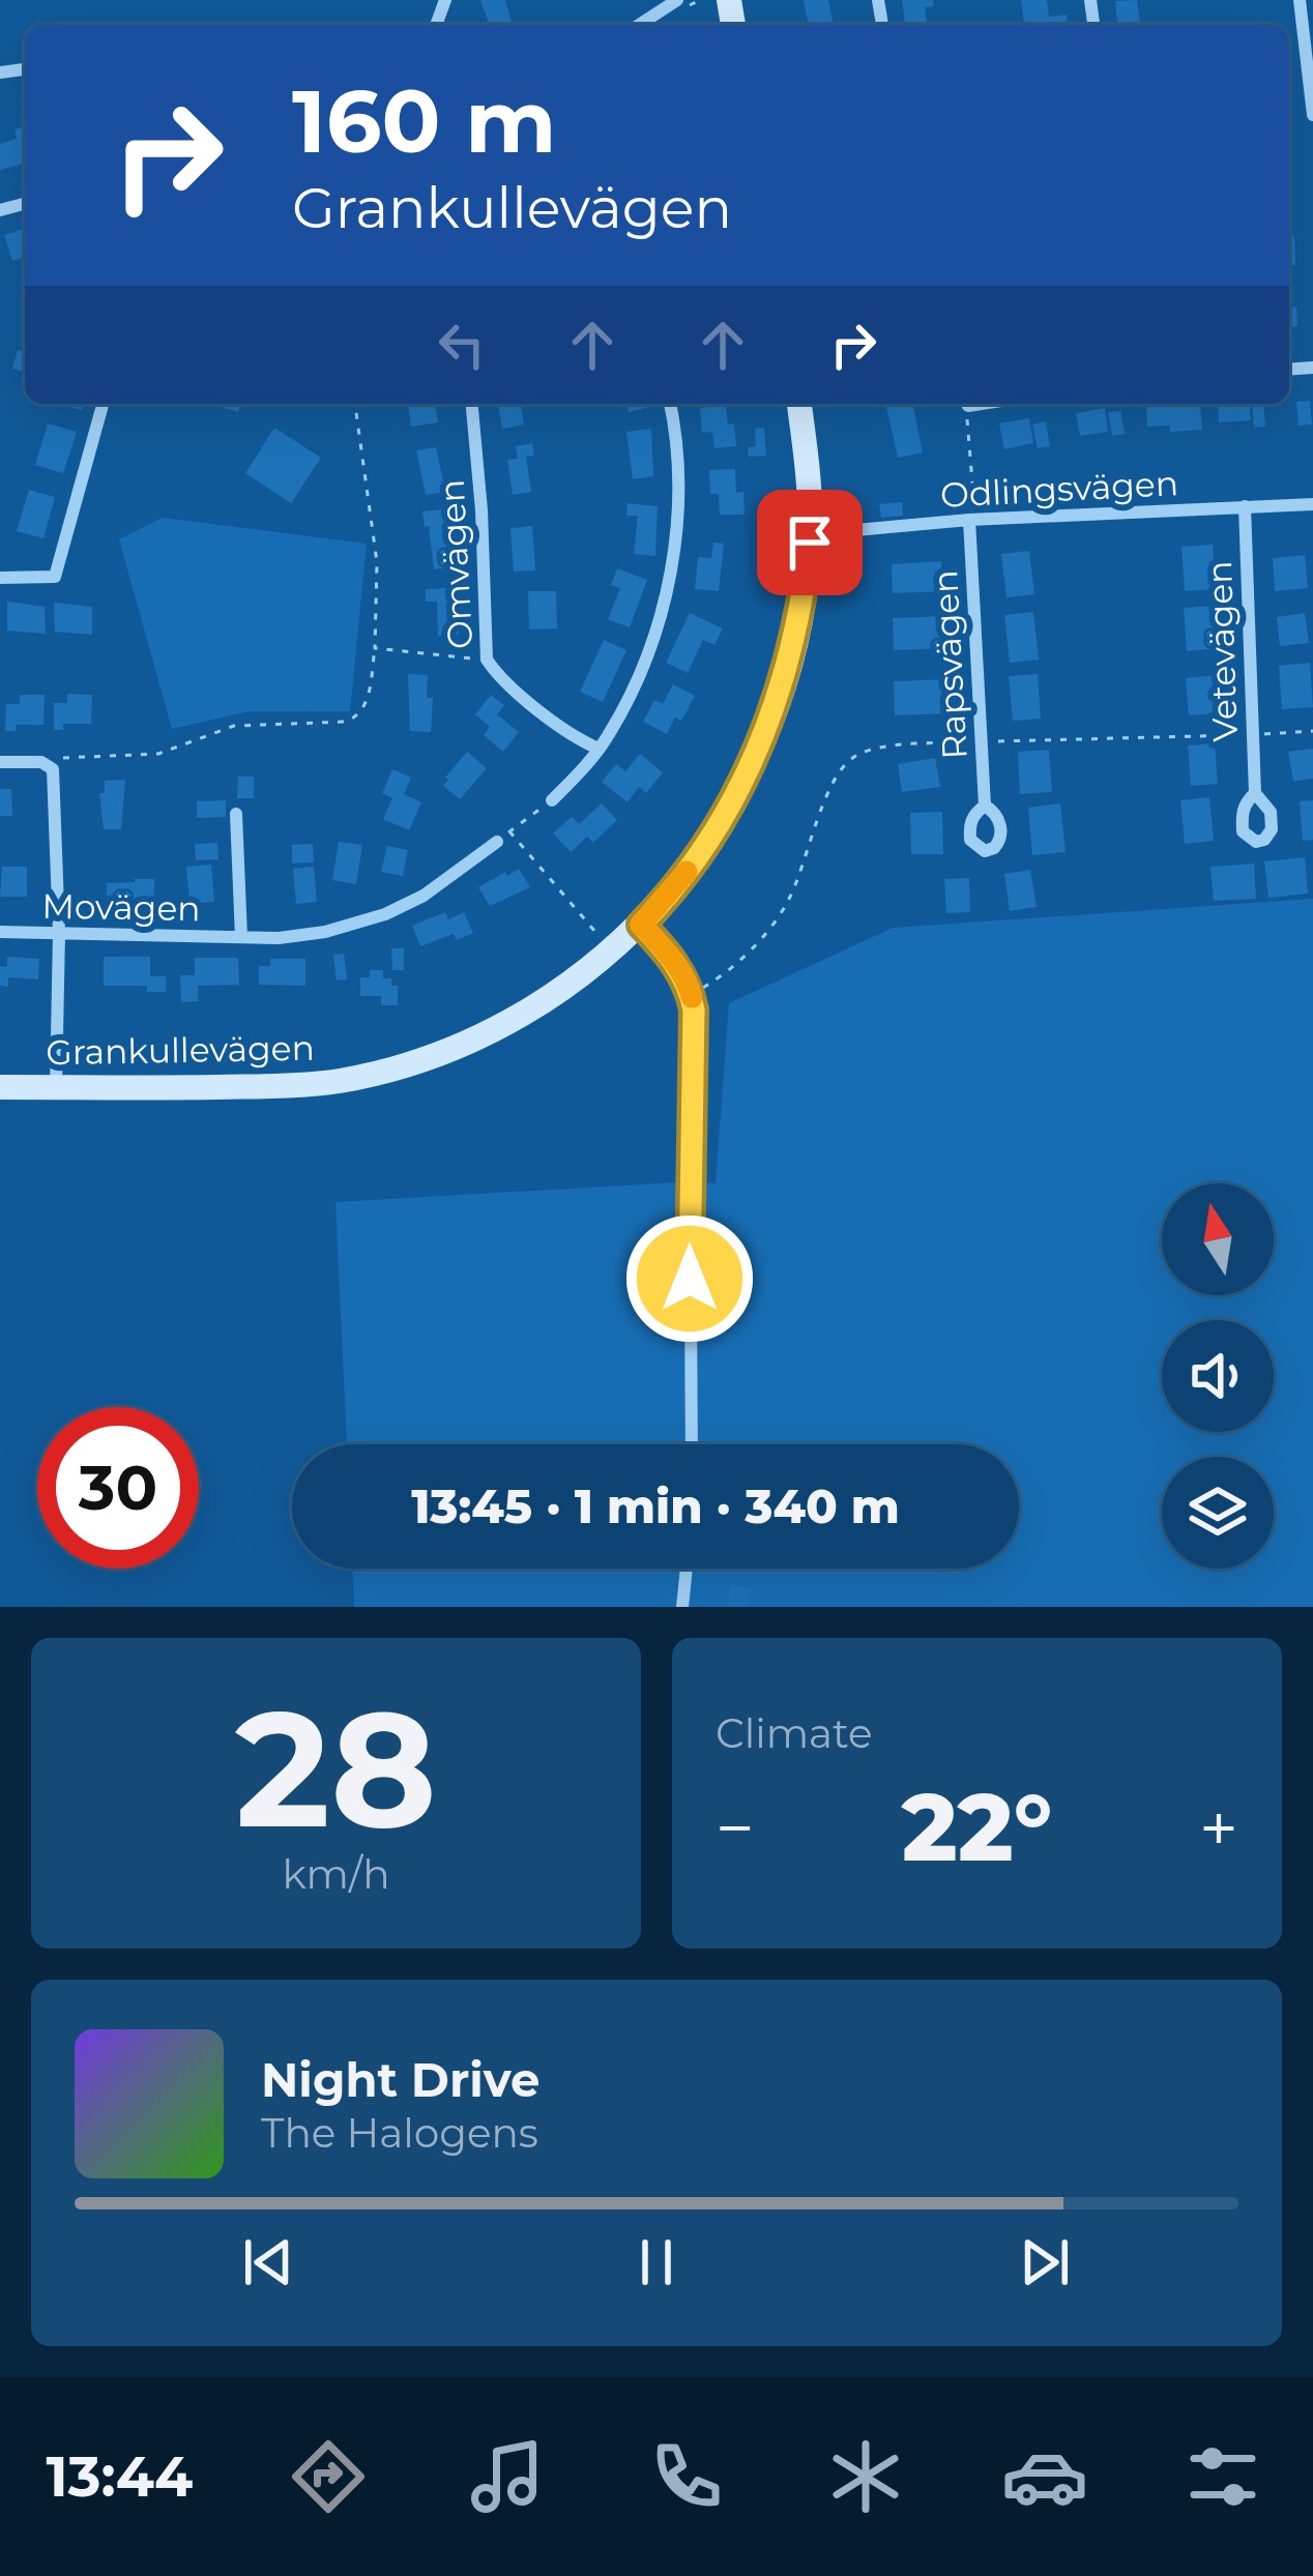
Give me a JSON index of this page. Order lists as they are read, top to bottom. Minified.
{"streets":{"street":["Odlingsvägen","Omvägen","Vetevägen","Rapsvägen","Movägen","Grankullevägen"]},"crossings":[["Odlingsvägen","Vetevägen"],["Odlingsvägen","Rapsvägen"],["Odlingsvägen","Grankullevägen"]],"north":"top","page":{"turn":["160 m","Grankullevägen"],"limit":"30","trip":"13:45 · 1 min · 340 m","tile":[["28","km/h"],"Climate"],"heat":["−","22°","+"],"song":["Night Drive","The Halogens"],"tabs":"13:44"}}
